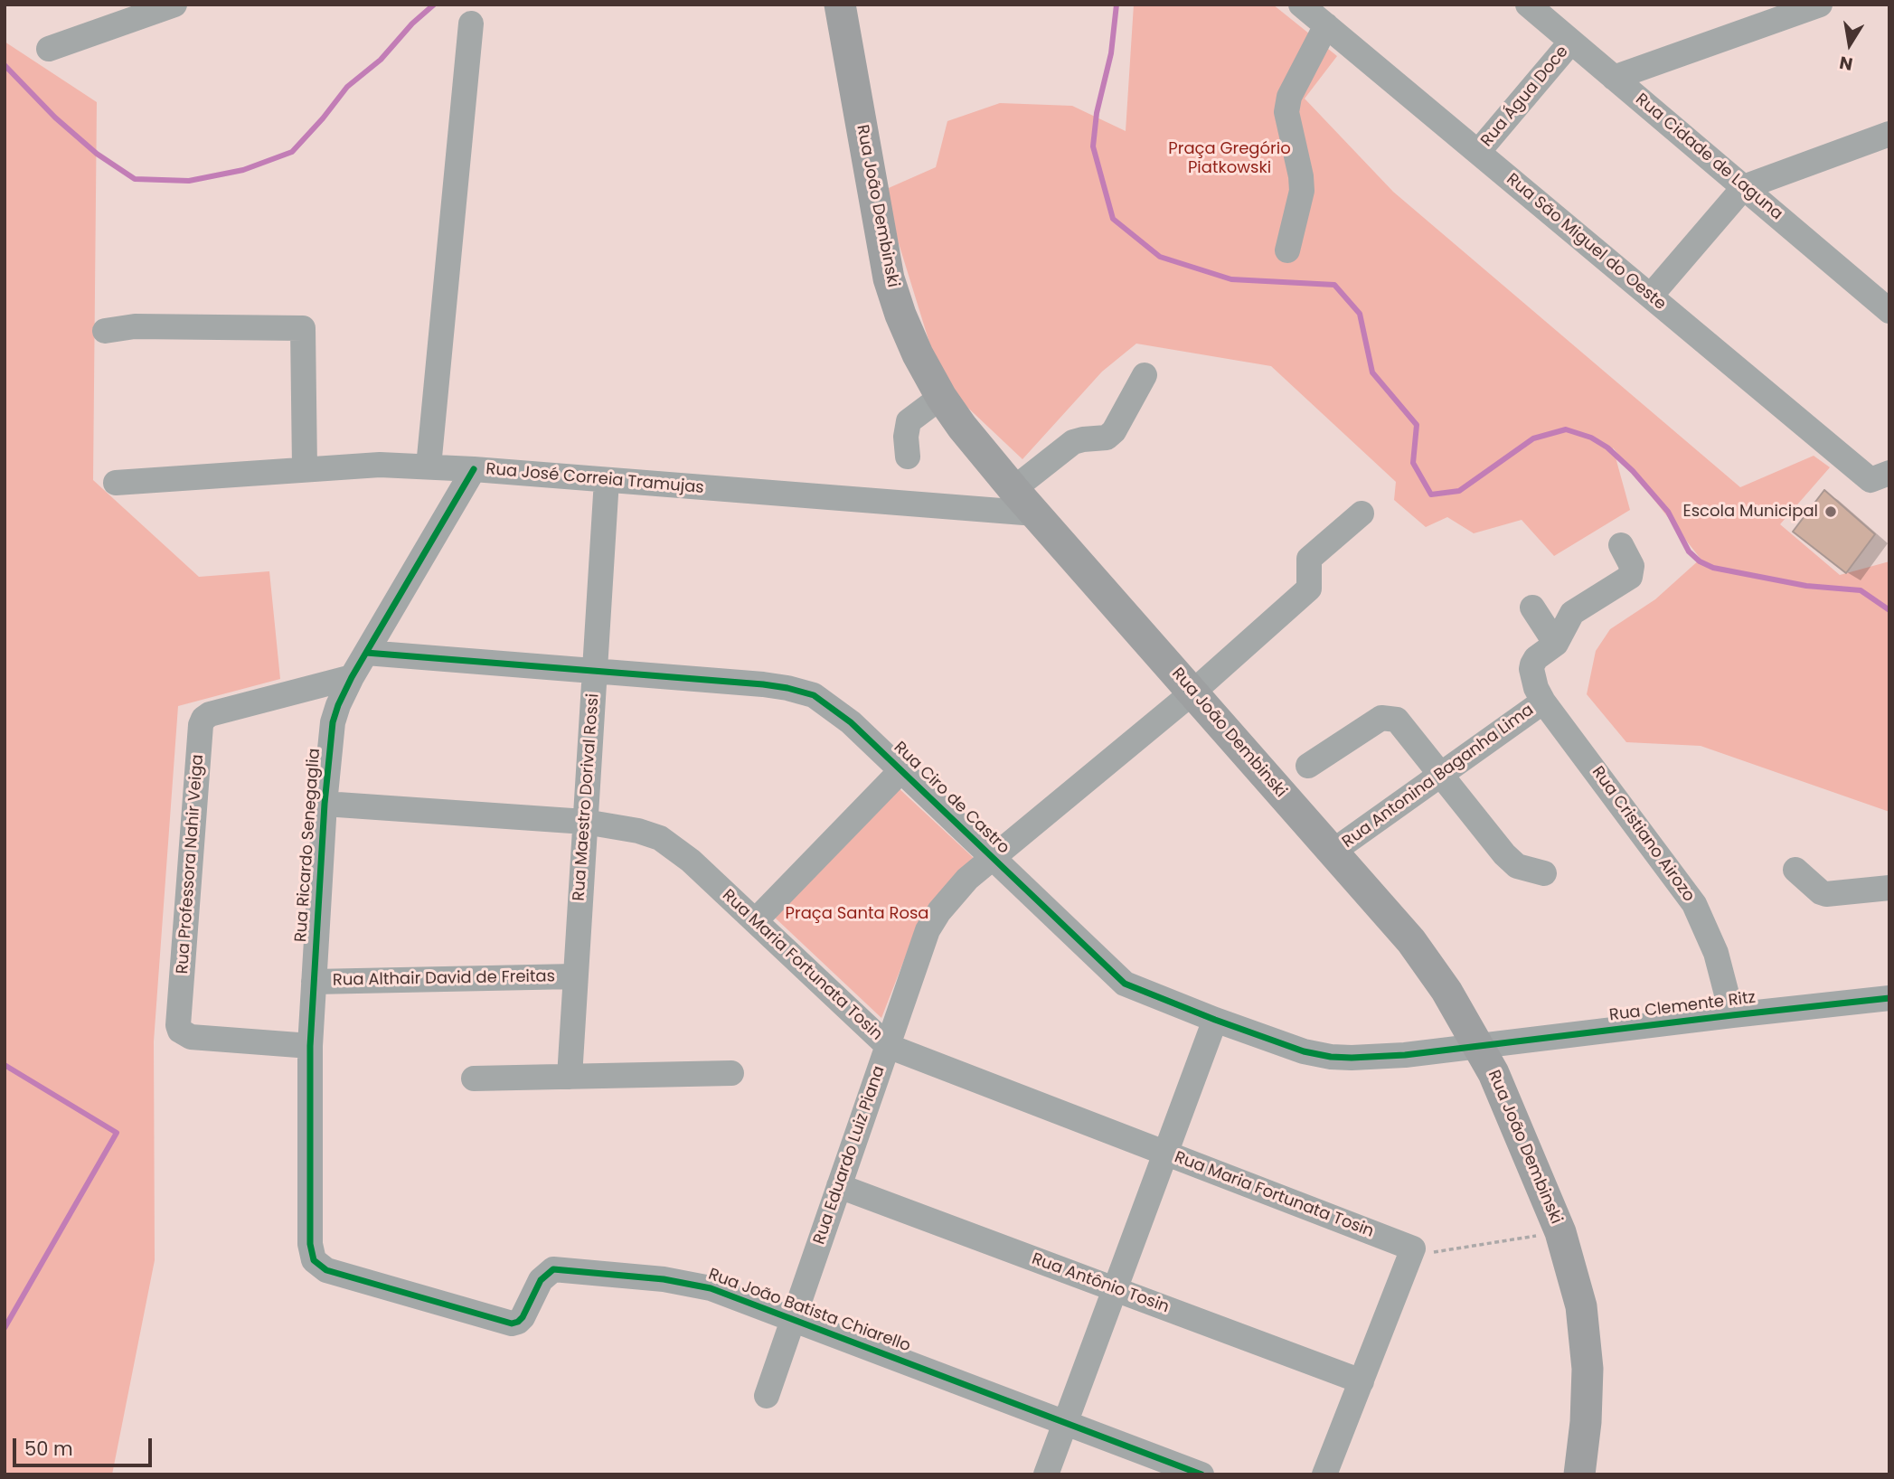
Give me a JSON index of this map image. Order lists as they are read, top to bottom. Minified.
{"streets":{"main road":["Rua João Dembinski"],"street":["Rua Água Doce","Rua Cidade de Laguna","Rua São Miguel do Oeste","Rua José Correia Tramujas","Rua Antonina Baganha Lima","Rua Maestro Dorival Rossi","Rua Ciro de Castro","Rua Cristiano Airozo","Rua Ricardo Senegaglia","Rua Professora Nahir Veiga","Rua Maria Fortunata Tosin","Rua Althair David de Freitas","Rua Clemente Ritz","Rua Eduardo Luiz Piana","Rua Antônio Tosin","Rua João Batista Chiarello"]},"crossings":[["Rua Água Doce","Rua Cidade de Laguna"],["Rua Água Doce","Rua São Miguel do Oeste"],["Rua João Dembinski","Rua José Correia Tramujas"],["Rua João Dembinski","Rua Antonina Baganha Lima"],["Rua João Dembinski","Rua Ciro de Castro"],["Rua João Dembinski","Rua Clemente Ritz"],["Rua João Dembinski","Rua Eduardo Luiz Piana"],["Rua José Correia Tramujas","Rua Maestro Dorival Rossi"],["Rua José Correia Tramujas","Rua Ricardo Senegaglia"],["Rua Antonina Baganha Lima","Rua Cristiano Airozo"],["Rua Maestro Dorival Rossi","Rua Ciro de Castro"],["Rua Maestro Dorival Rossi","Rua Maria Fortunata Tosin"],["Rua Maestro Dorival Rossi","Rua Althair David de Freitas"],["Rua Ciro de Castro","Rua Ricardo Senegaglia"],["Rua Ciro de Castro","Rua Clemente Ritz"],["Rua Ciro de Castro","Rua Eduardo Luiz Piana"],["Rua Cristiano Airozo","Rua Clemente Ritz"],["Rua Ricardo Senegaglia","Rua Professora Nahir Veiga"],["Rua Ricardo Senegaglia","Rua Maria Fortunata Tosin"],["Rua Ricardo Senegaglia","Rua Althair David de Freitas"],["Rua Ricardo Senegaglia","Rua João Batista Chiarello"],["Rua Maria Fortunata Tosin","Rua Eduardo Luiz Piana"],["Rua Eduardo Luiz Piana","Rua Antônio Tosin"],["Rua Eduardo Luiz Piana","Rua João Batista Chiarello"]],"parks":["Praça Gregório Piatkowski","Praça Santa Rosa"],"places":["Escola Municipal"],"scale_bar":"50 m","north":"bottom"}
